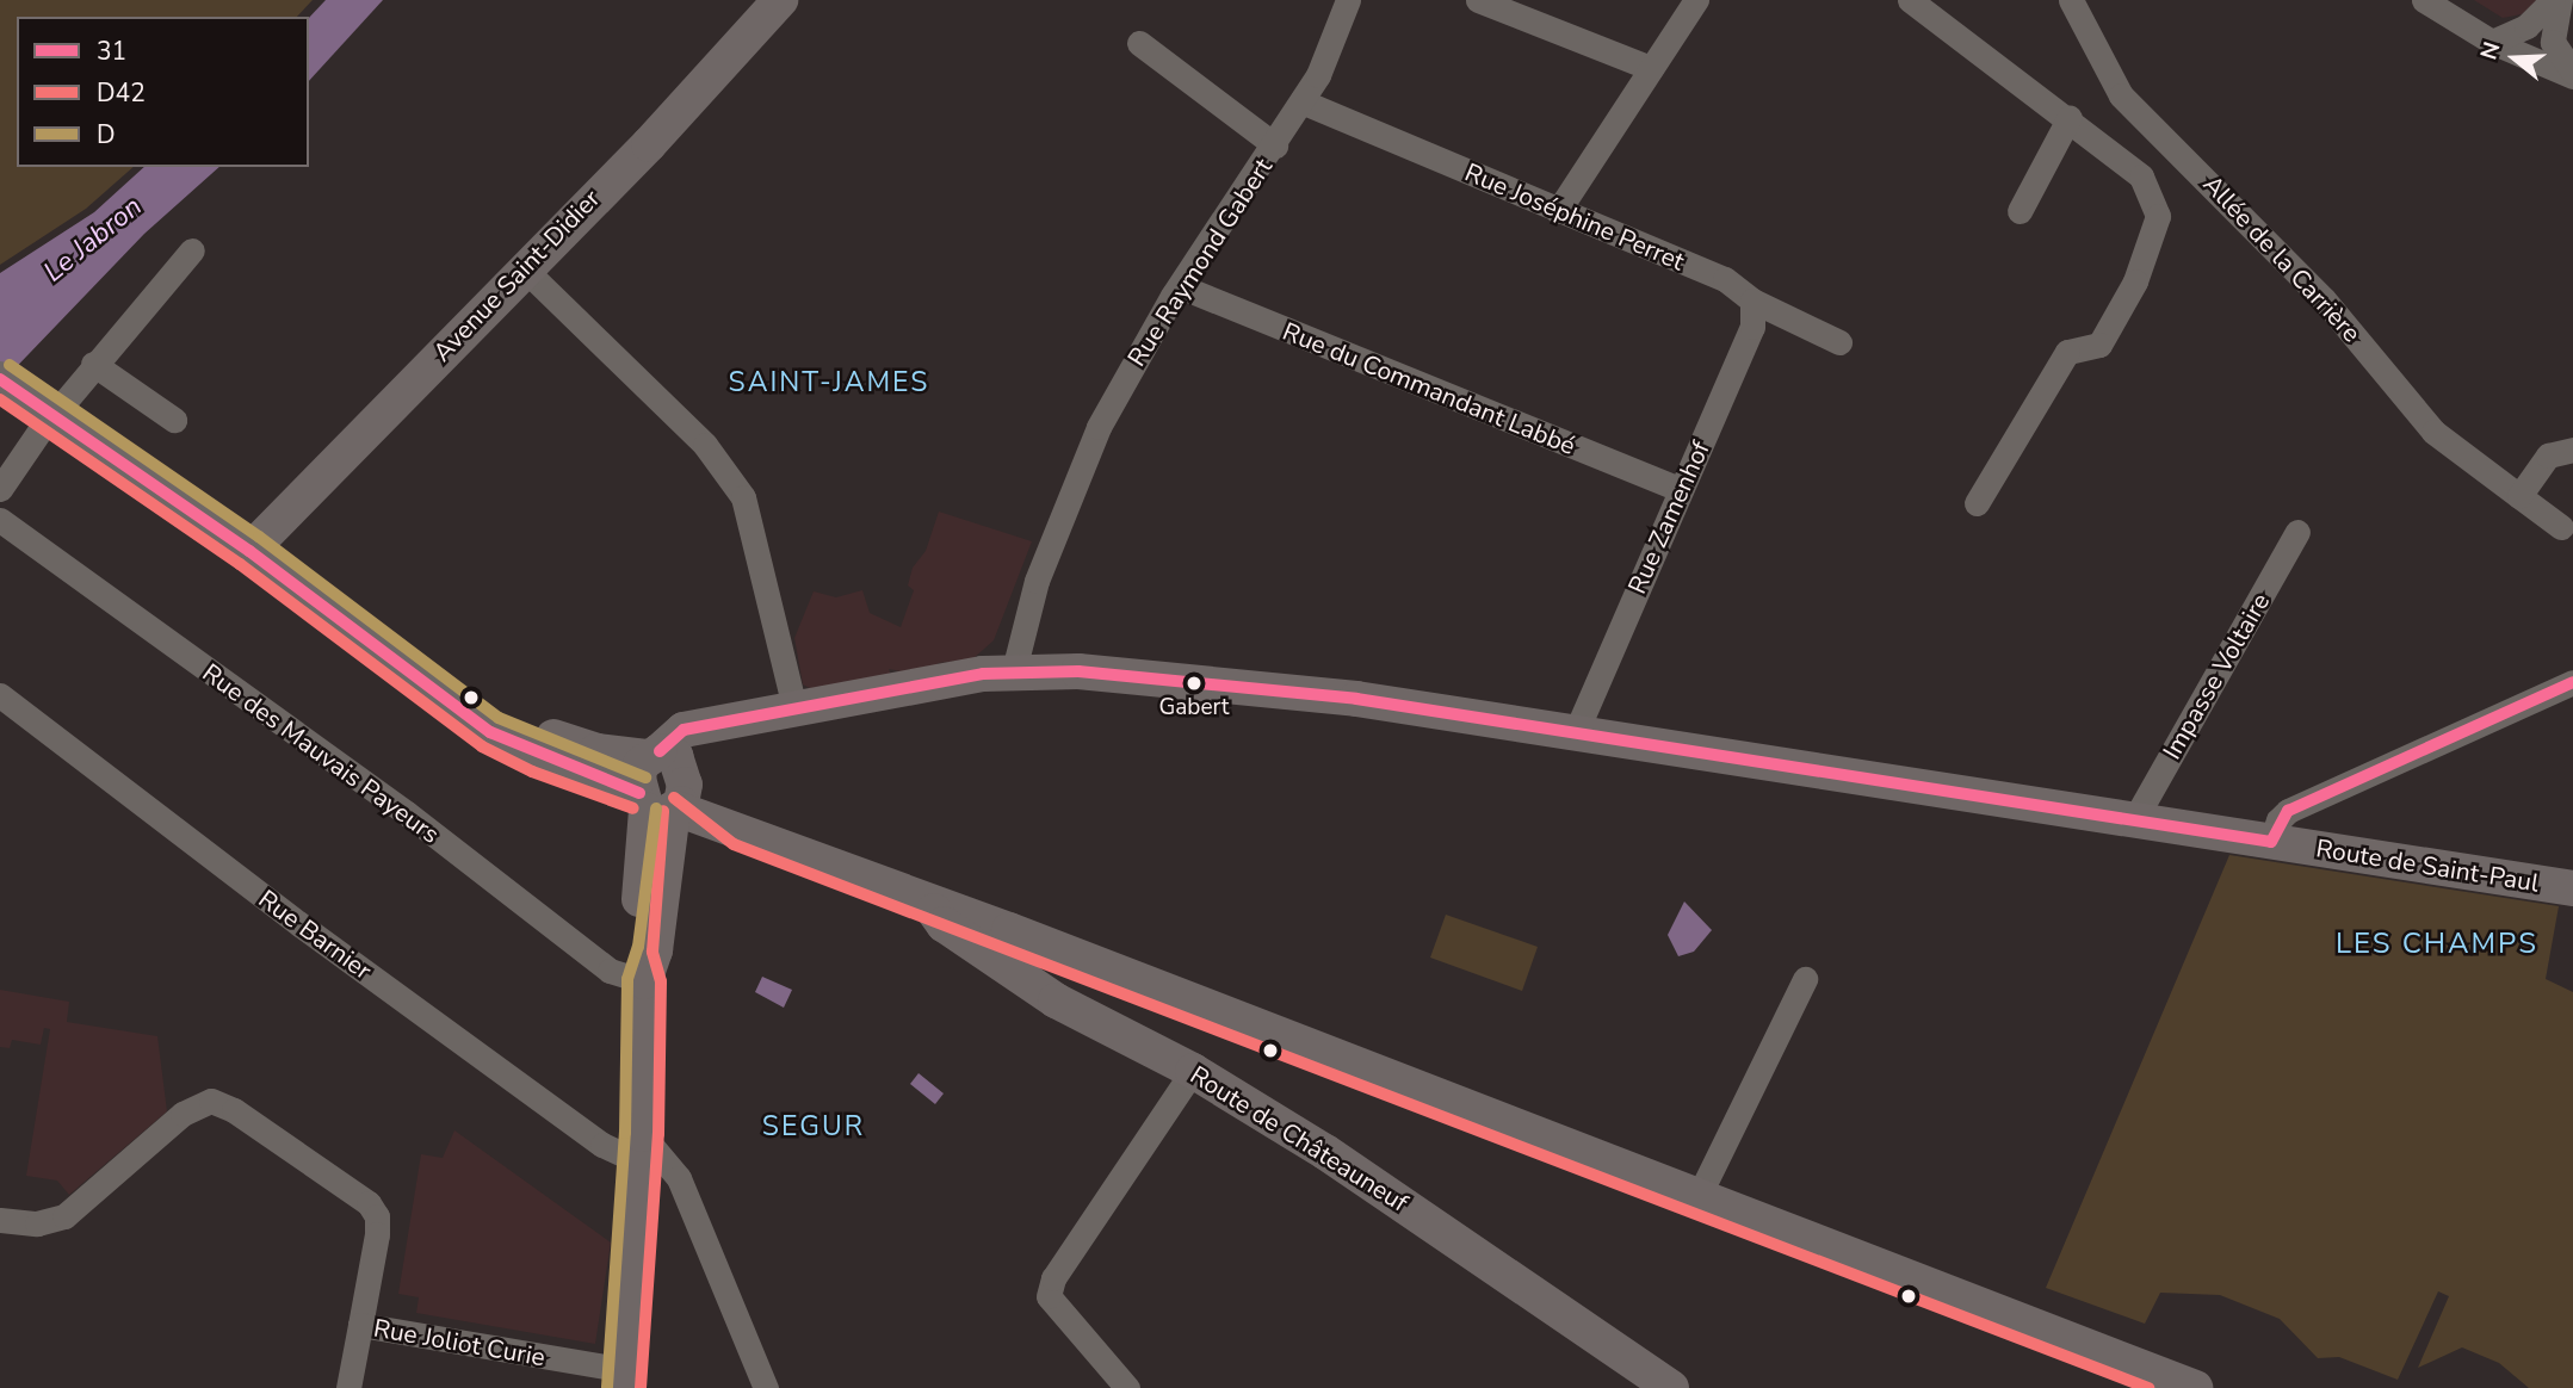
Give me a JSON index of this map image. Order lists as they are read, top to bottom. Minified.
{"streets":{"street":["Rue Joséphine Perret","Allée de la Carrière","Rue Raymond Gabert","Avenue Saint-Didier","Rue du Commandant Labbé","Rue Zamenhof","Impasse Voltaire","Rue des Mauvais Payeurs","Route de Saint-Paul","Rue Barnier","Route de Châteauneuf","Rue Joliot Curie"]},"crossings":[["Rue Joséphine Perret","Rue Raymond Gabert"],["Rue Joséphine Perret","Rue Zamenhof"],["Rue Raymond Gabert","Rue du Commandant Labbé"],["Rue Raymond Gabert","Route de Saint-Paul"],["Rue du Commandant Labbé","Rue Zamenhof"],["Rue Zamenhof","Route de Saint-Paul"],["Impasse Voltaire","Route de Saint-Paul"]],"districts":["SAINT-JAMES","LES CHAMPS","SEGUR"],"water":["Le Jabron"],"places":["Gabert"],"lines":["transit line D","transit line 31","transit line D42"],"legend":["31","D42","D"],"north":"left"}
